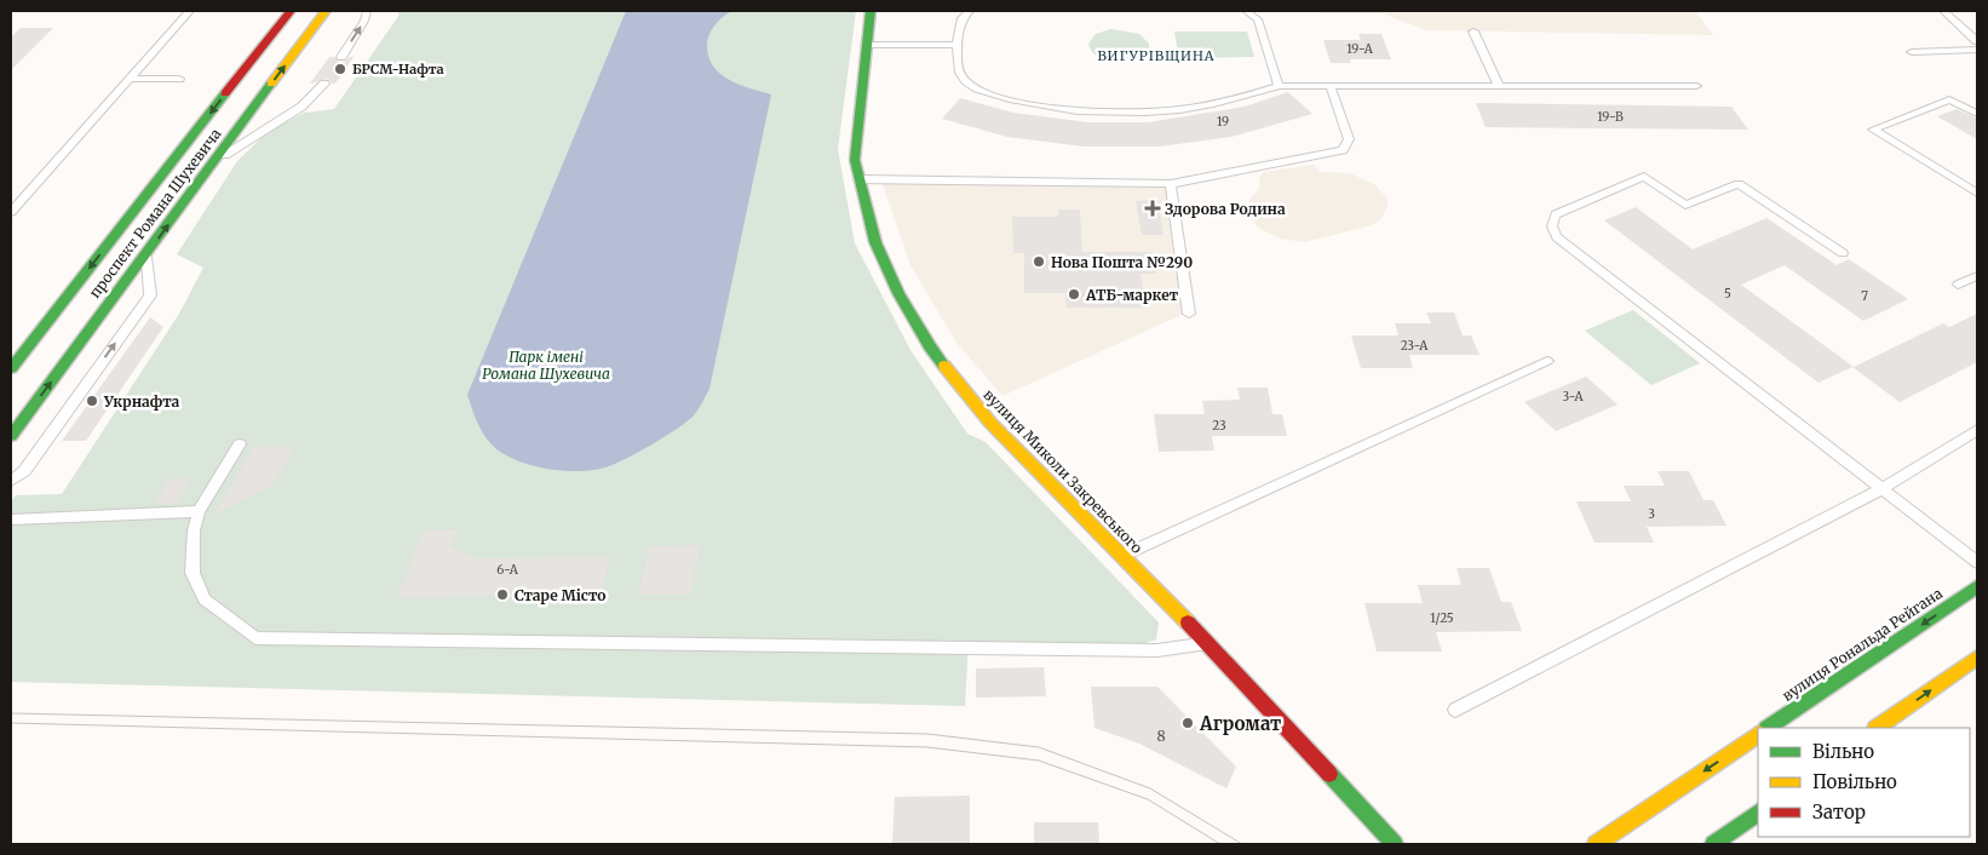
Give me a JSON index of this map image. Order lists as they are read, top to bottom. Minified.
{"streets":{"main road":["проспект Романа Шухевича","вулиця Миколи Закревського","вулиця Рональда Рейгана"]},"districts":["ВИГУРІВЩИНА"],"parks":["Парк імені Романа Шухевича"],"places":{"other":["БРСМ-Нафта","Нова Пошта №290","АТБ-маркет","Укрнафта","Старе Місто","Агромат"],"health":["Здорова Родина"]},"house_numbers":["19-А","19-В","19","5","7","23-А","3-А","23","3","6-А","1/25","8"],"legend":["Вільно","Повільно","Затор"]}
